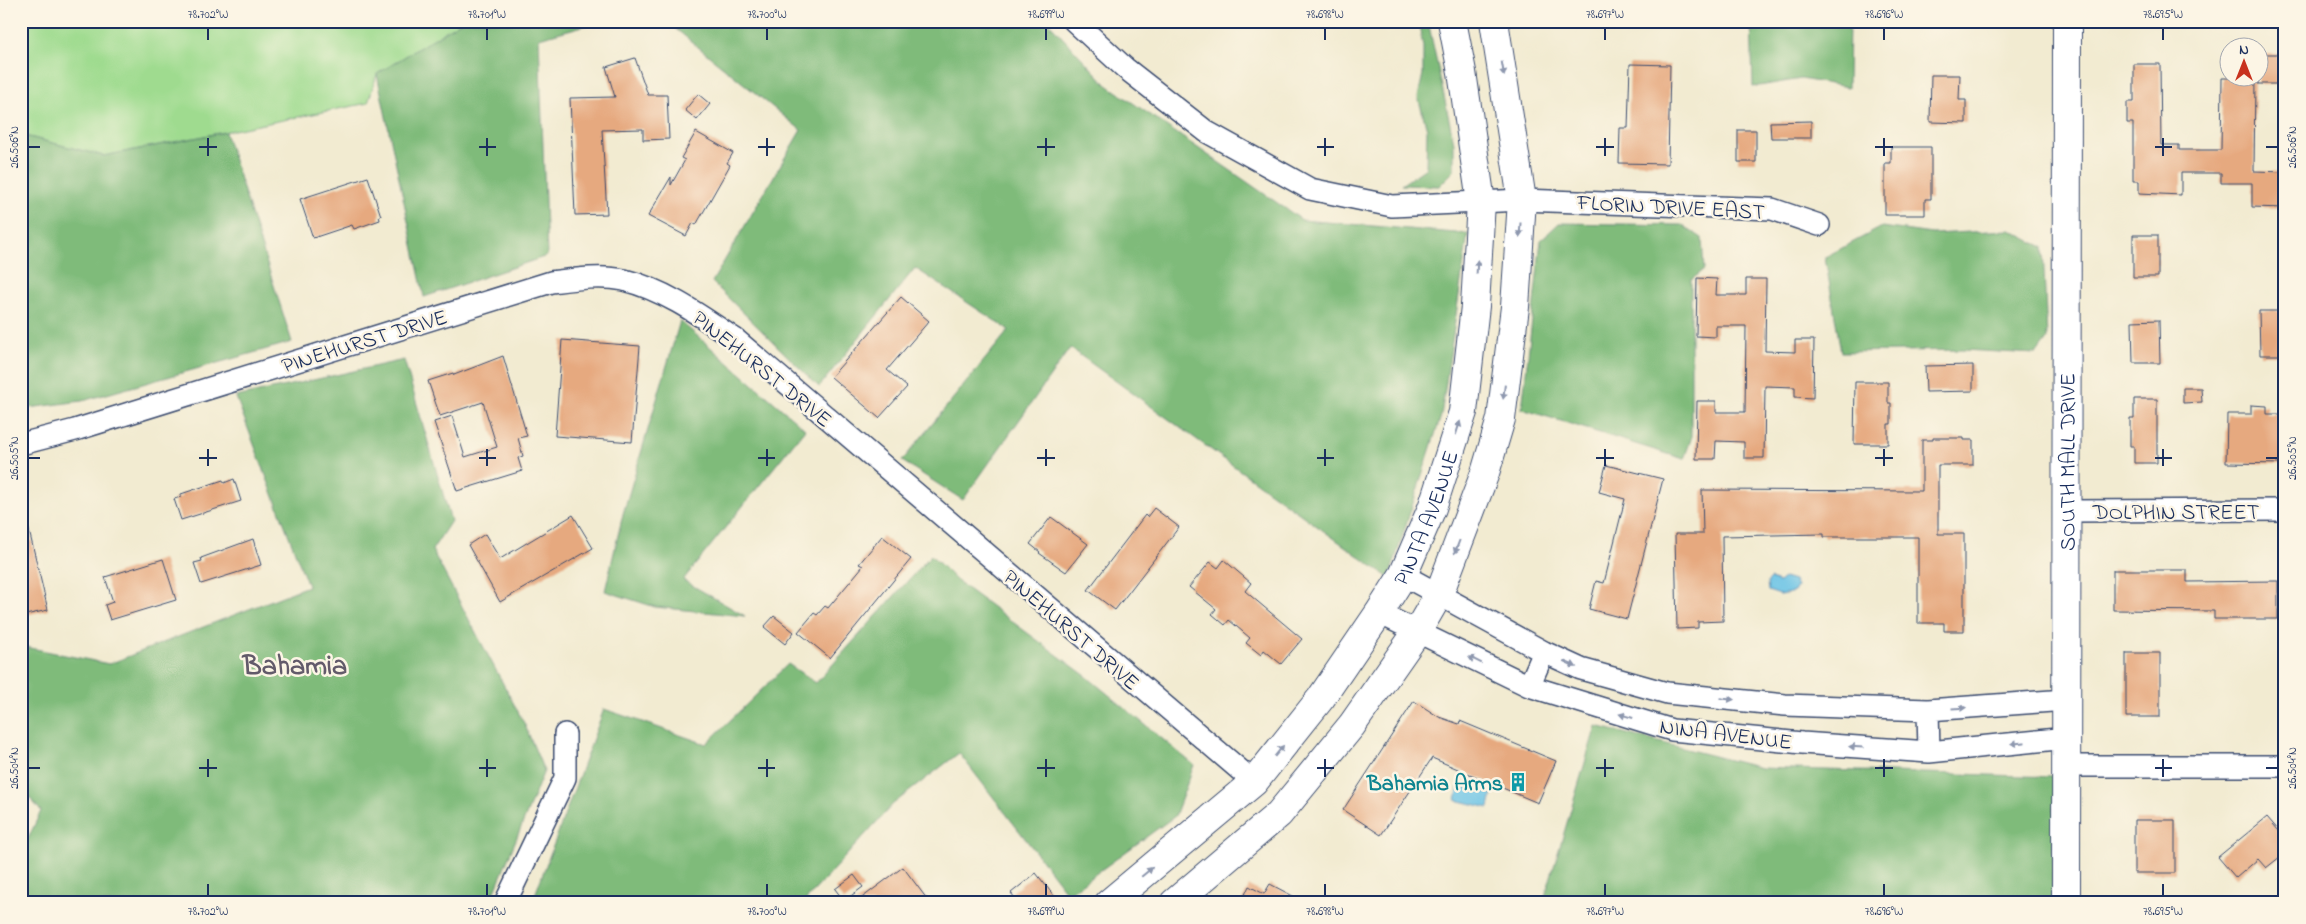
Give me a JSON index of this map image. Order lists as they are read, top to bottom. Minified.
{"streets":{"street":["FLORIN DRIVE EAST","PINEHURST DRIVE","SOUTH MALL DRIVE","DOLPHIN STREET","PINTA AVENUE","NINA AVENUE"]},"crossings":[["FLORIN DRIVE EAST","PINTA AVENUE"],["PINEHURST DRIVE","PINTA AVENUE"],["SOUTH MALL DRIVE","DOLPHIN STREET"],["SOUTH MALL DRIVE","NINA AVENUE"],["PINTA AVENUE","NINA AVENUE"]],"districts":["Bahamia"],"places":{"building":["Bahamia Arms"]},"north":"top","coordinates":["78.702°W","78.701°W","78.700°W","78.699°W","78.698°W","78.697°W","78.696°W","78.695°W","26.506°N","26.505°N","26.504°N"]}
